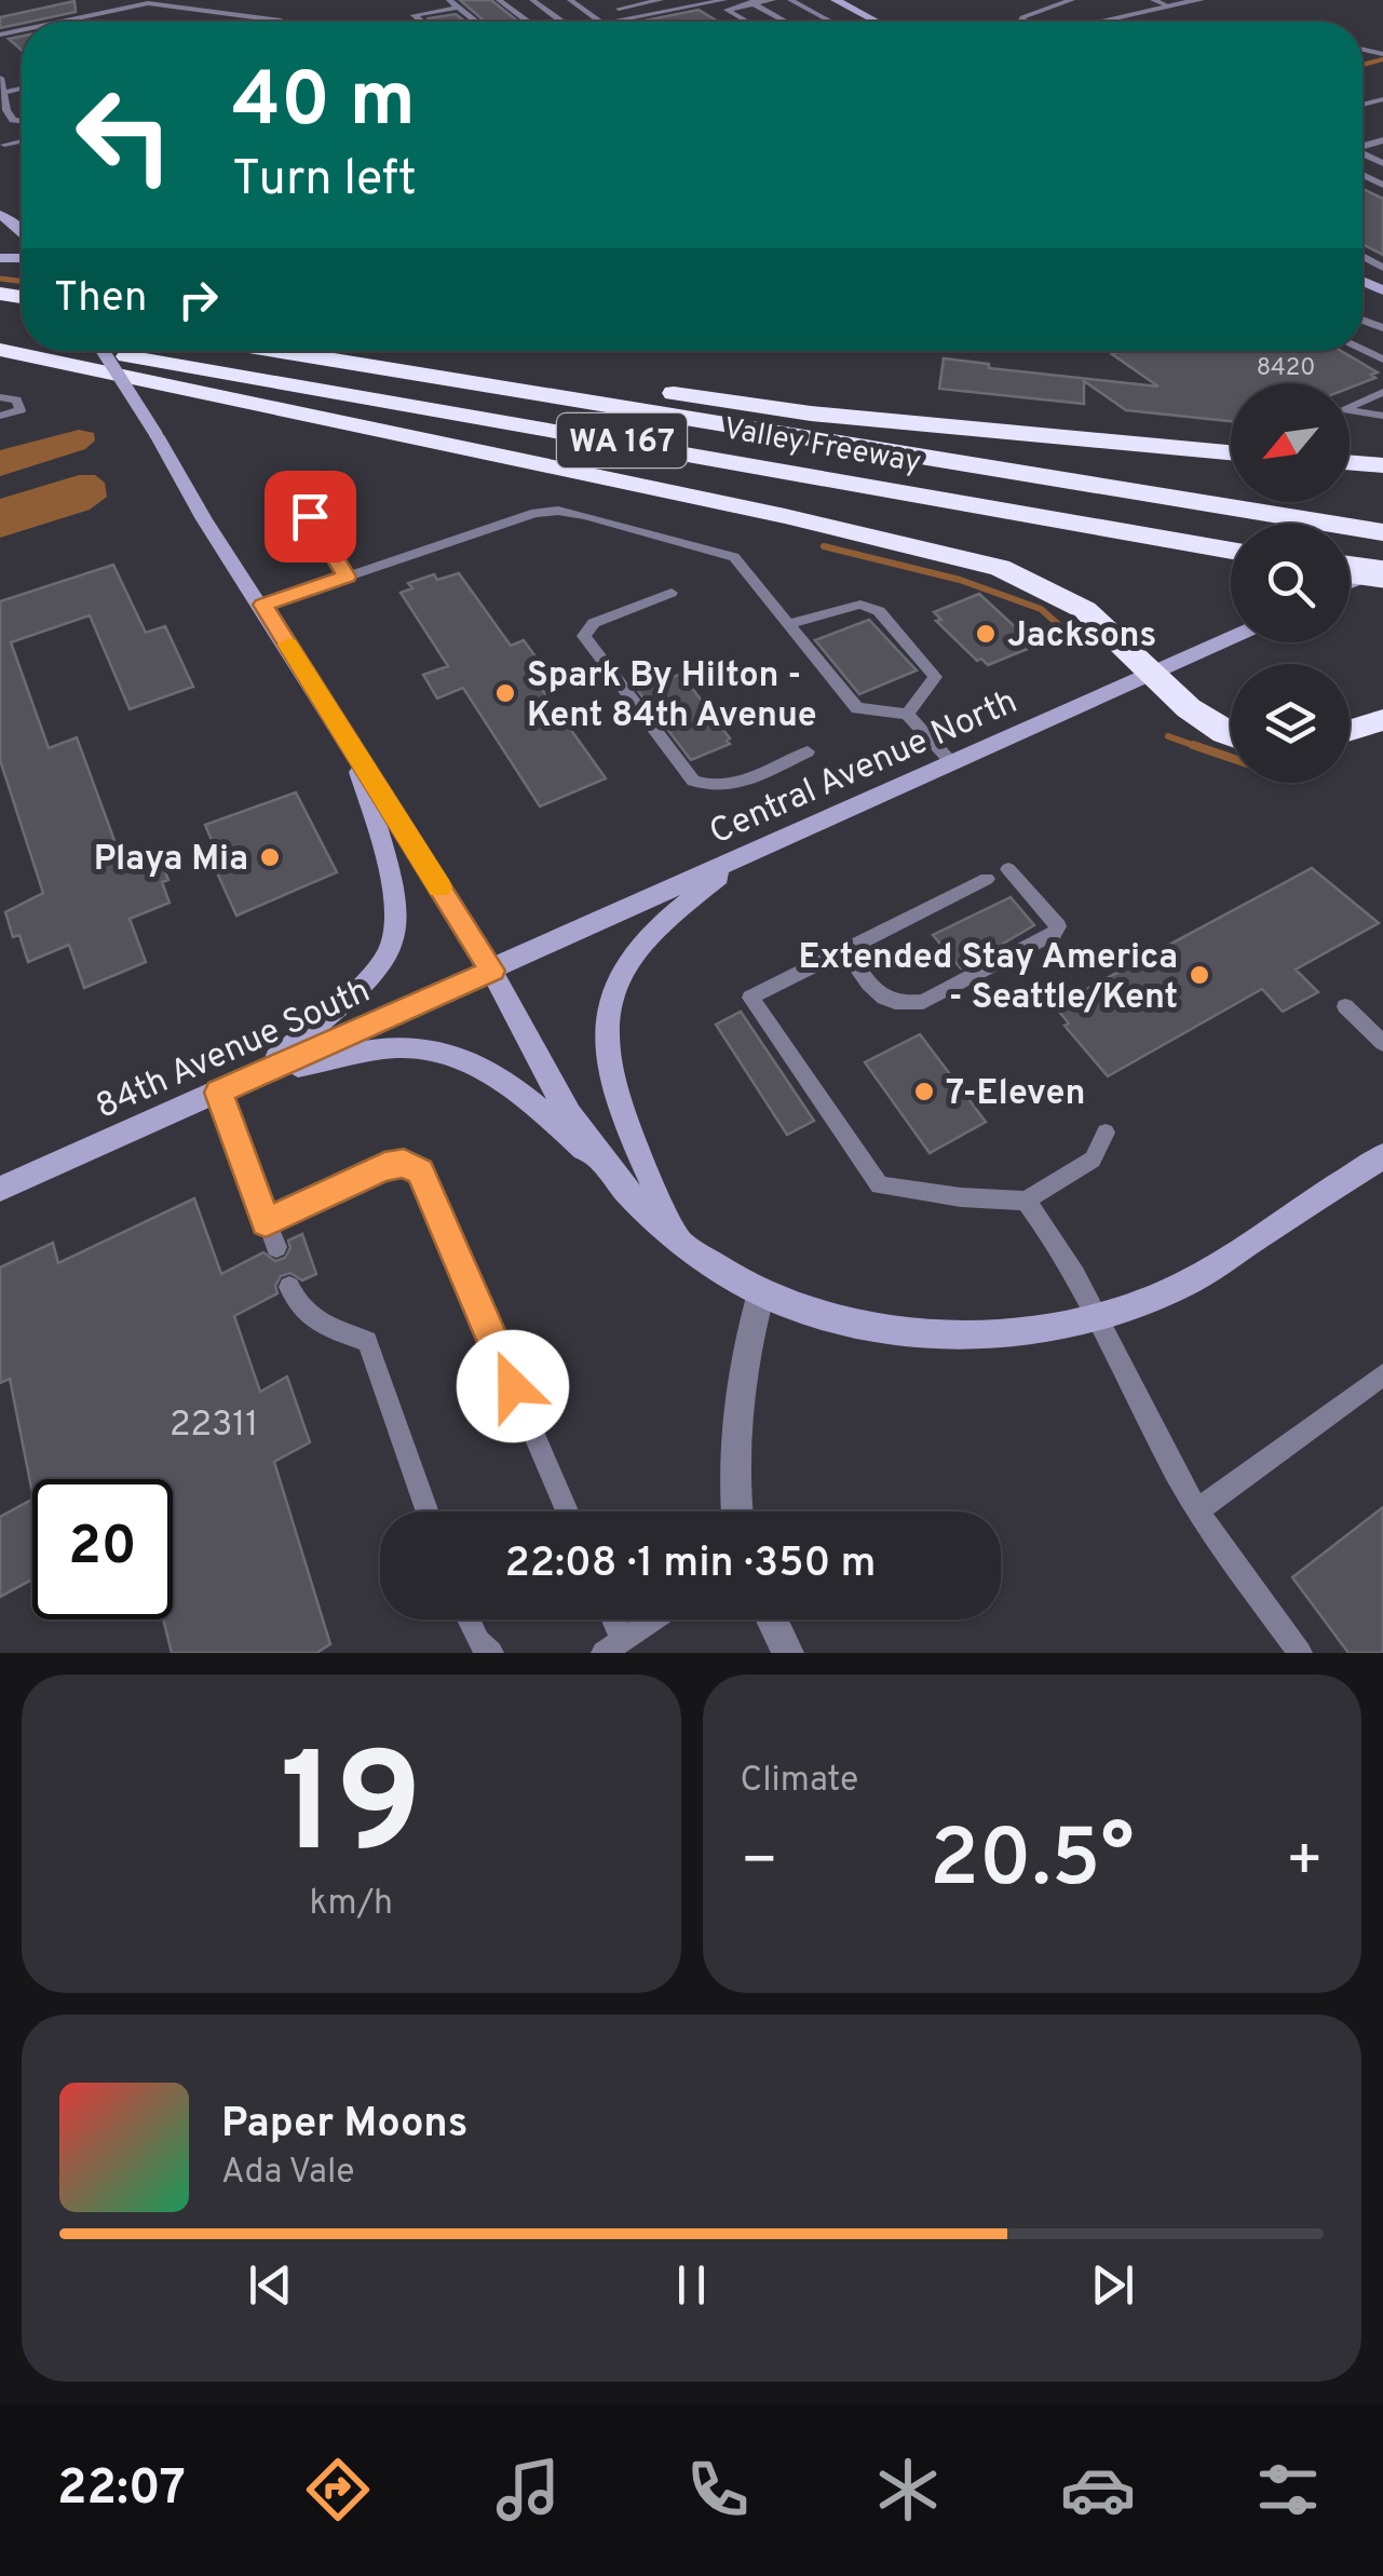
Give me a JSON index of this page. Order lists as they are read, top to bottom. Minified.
{"streets":{"highway":["WA 167","Valley Freeway"],"main road":["Central Avenue North","84th Avenue South"]},"crossings":[["Central Avenue North","84th Avenue South"]],"places":["Jacksons","Spark By Hilton - Kent 84th Avenue","Playa Mia","Extended Stay America - Seattle/Kent","7-Eleven"],"house_numbers":["8420","22311"],"north":"bottom left","page":{"turn":["40 m","Turn left"],"then":"Then","limit":"20","trip":"22:08 · 1 min · 350 m","tile":[["19","km/h"],"Climate"],"heat":["−","20.5°","+"],"song":["Paper Moons","Ada Vale"],"tabs":"22:07"}}
